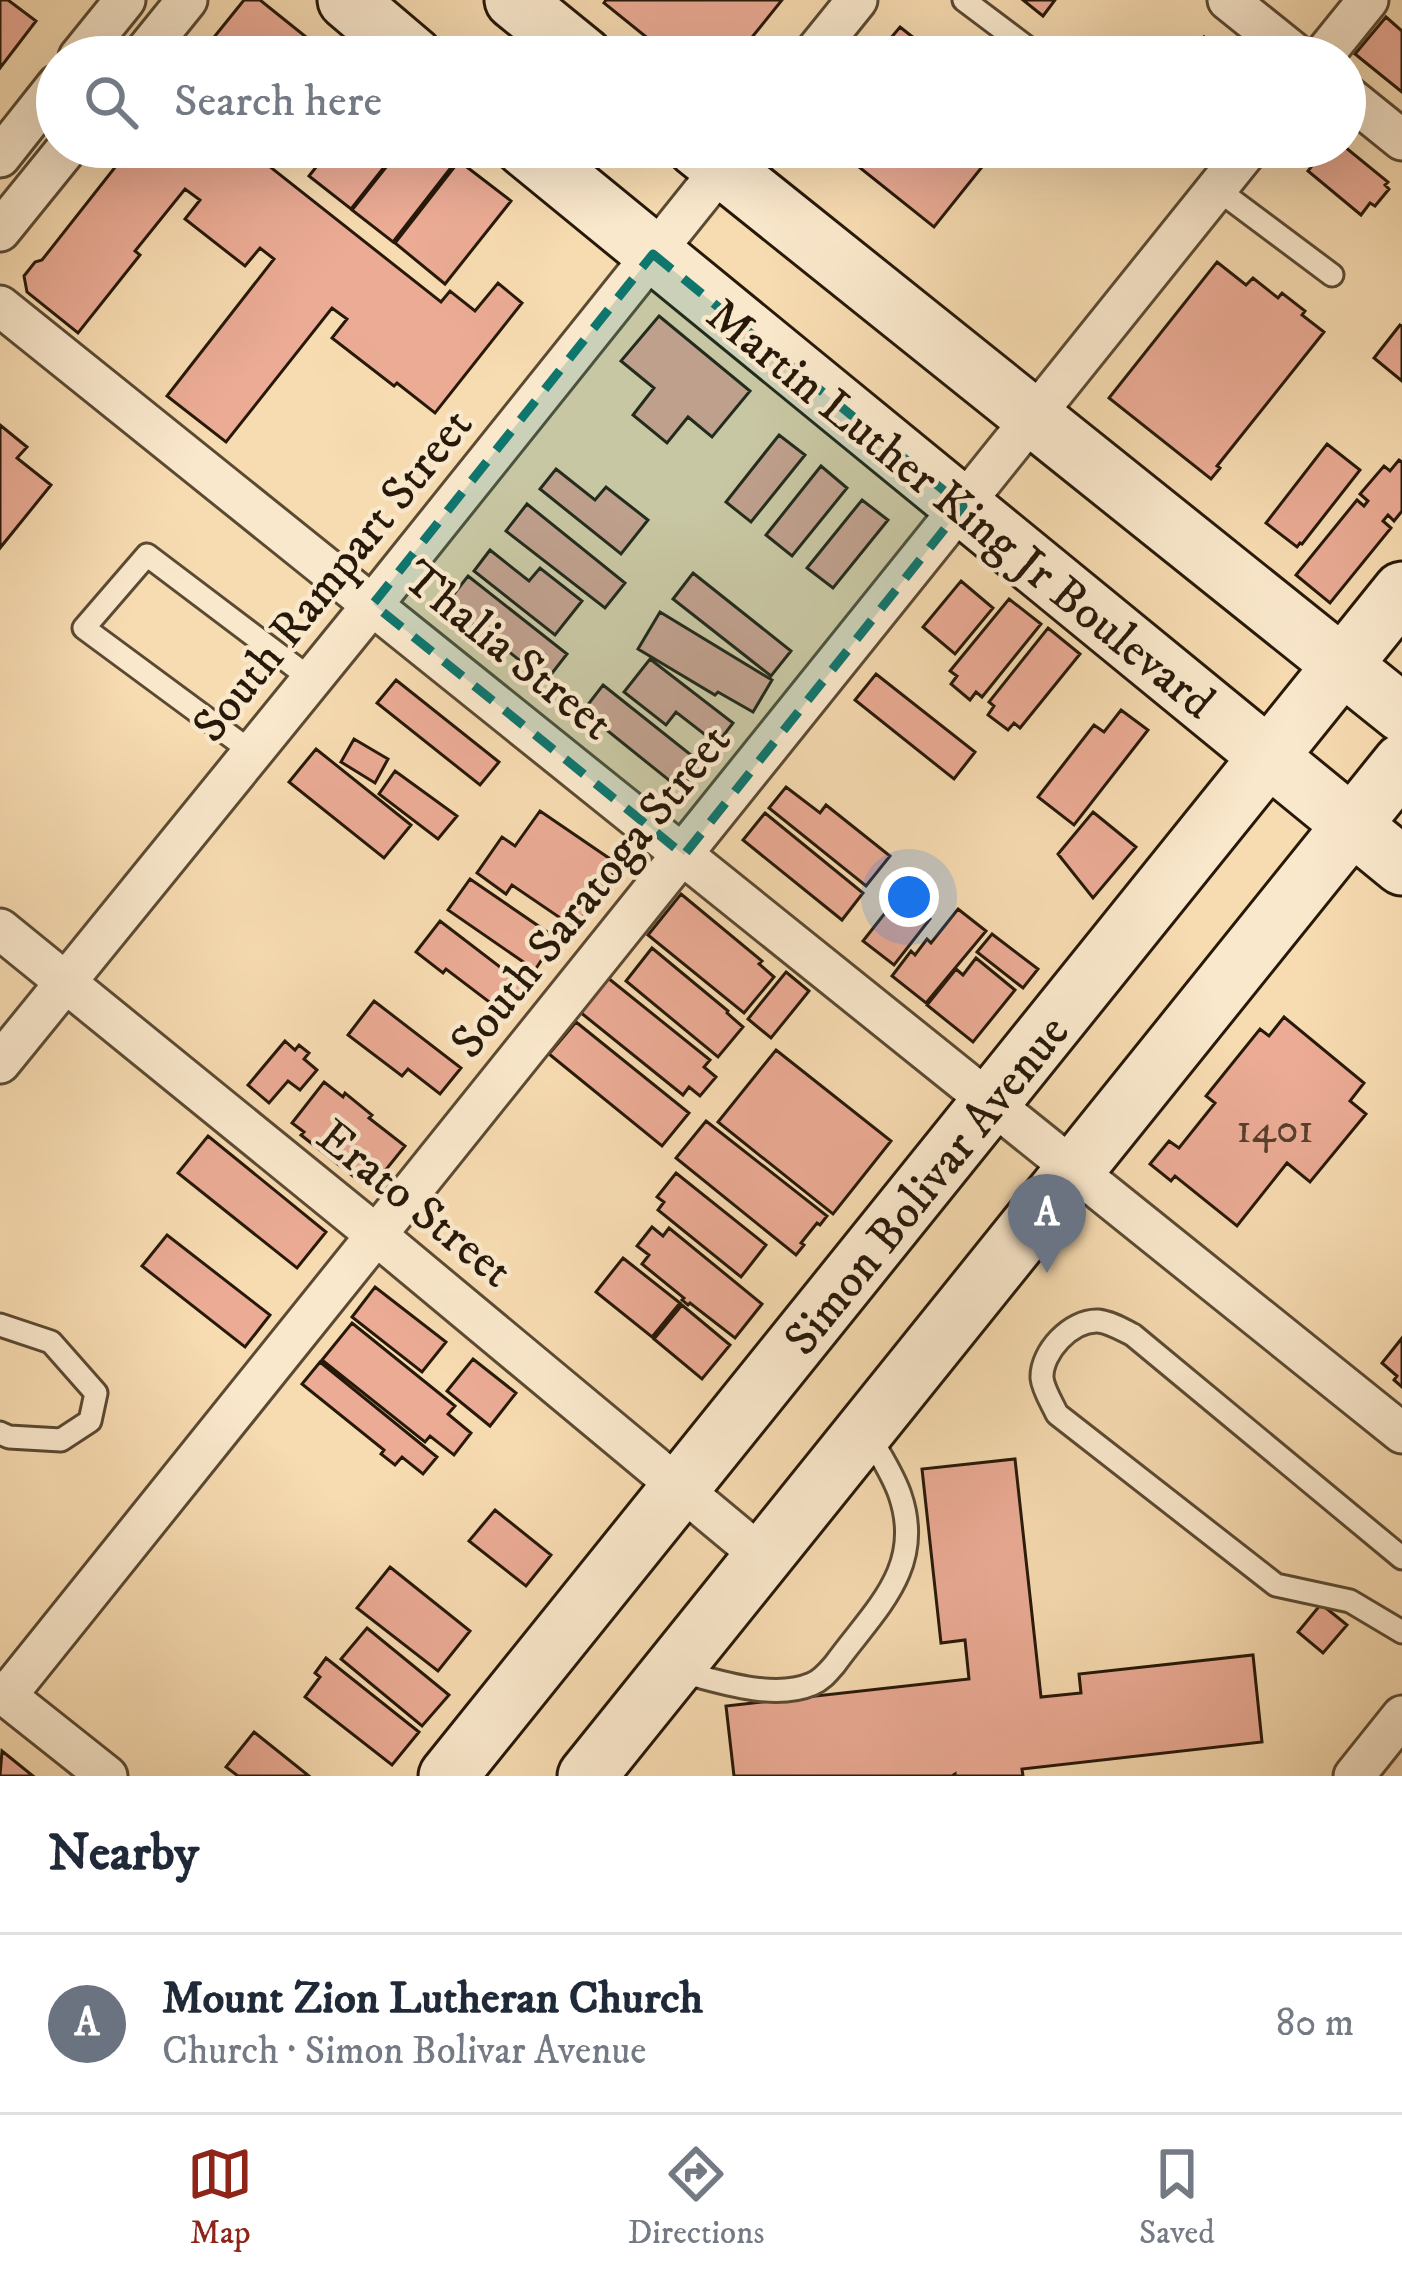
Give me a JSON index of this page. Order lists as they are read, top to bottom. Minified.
{"streets":{"street":["Martin Luther King Jr Boulevard","South Rampart Street","Thalia Street","South Saratoga Street","Simon Bolivar Avenue","Erato Street"]},"crossings":[["Martin Luther King Jr Boulevard","South Rampart Street"],["Martin Luther King Jr Boulevard","South Saratoga Street"],["Martin Luther King Jr Boulevard","Simon Bolivar Avenue"],["South Rampart Street","Thalia Street"],["South Rampart Street","Erato Street"],["Thalia Street","South Saratoga Street"],["Thalia Street","Simon Bolivar Avenue"],["South Saratoga Street","Erato Street"],["Simon Bolivar Avenue","Erato Street"]],"house_numbers":["1401"],"page":{"search":"Search here","pins":"A","heading":"Nearby","list":[{"mark":"A","name":"Mount Zion Lutheran Church","note":"Church · Simon Bolivar Avenue","value":"80 m"}],"nav":["Map","Directions","Saved"]}}
